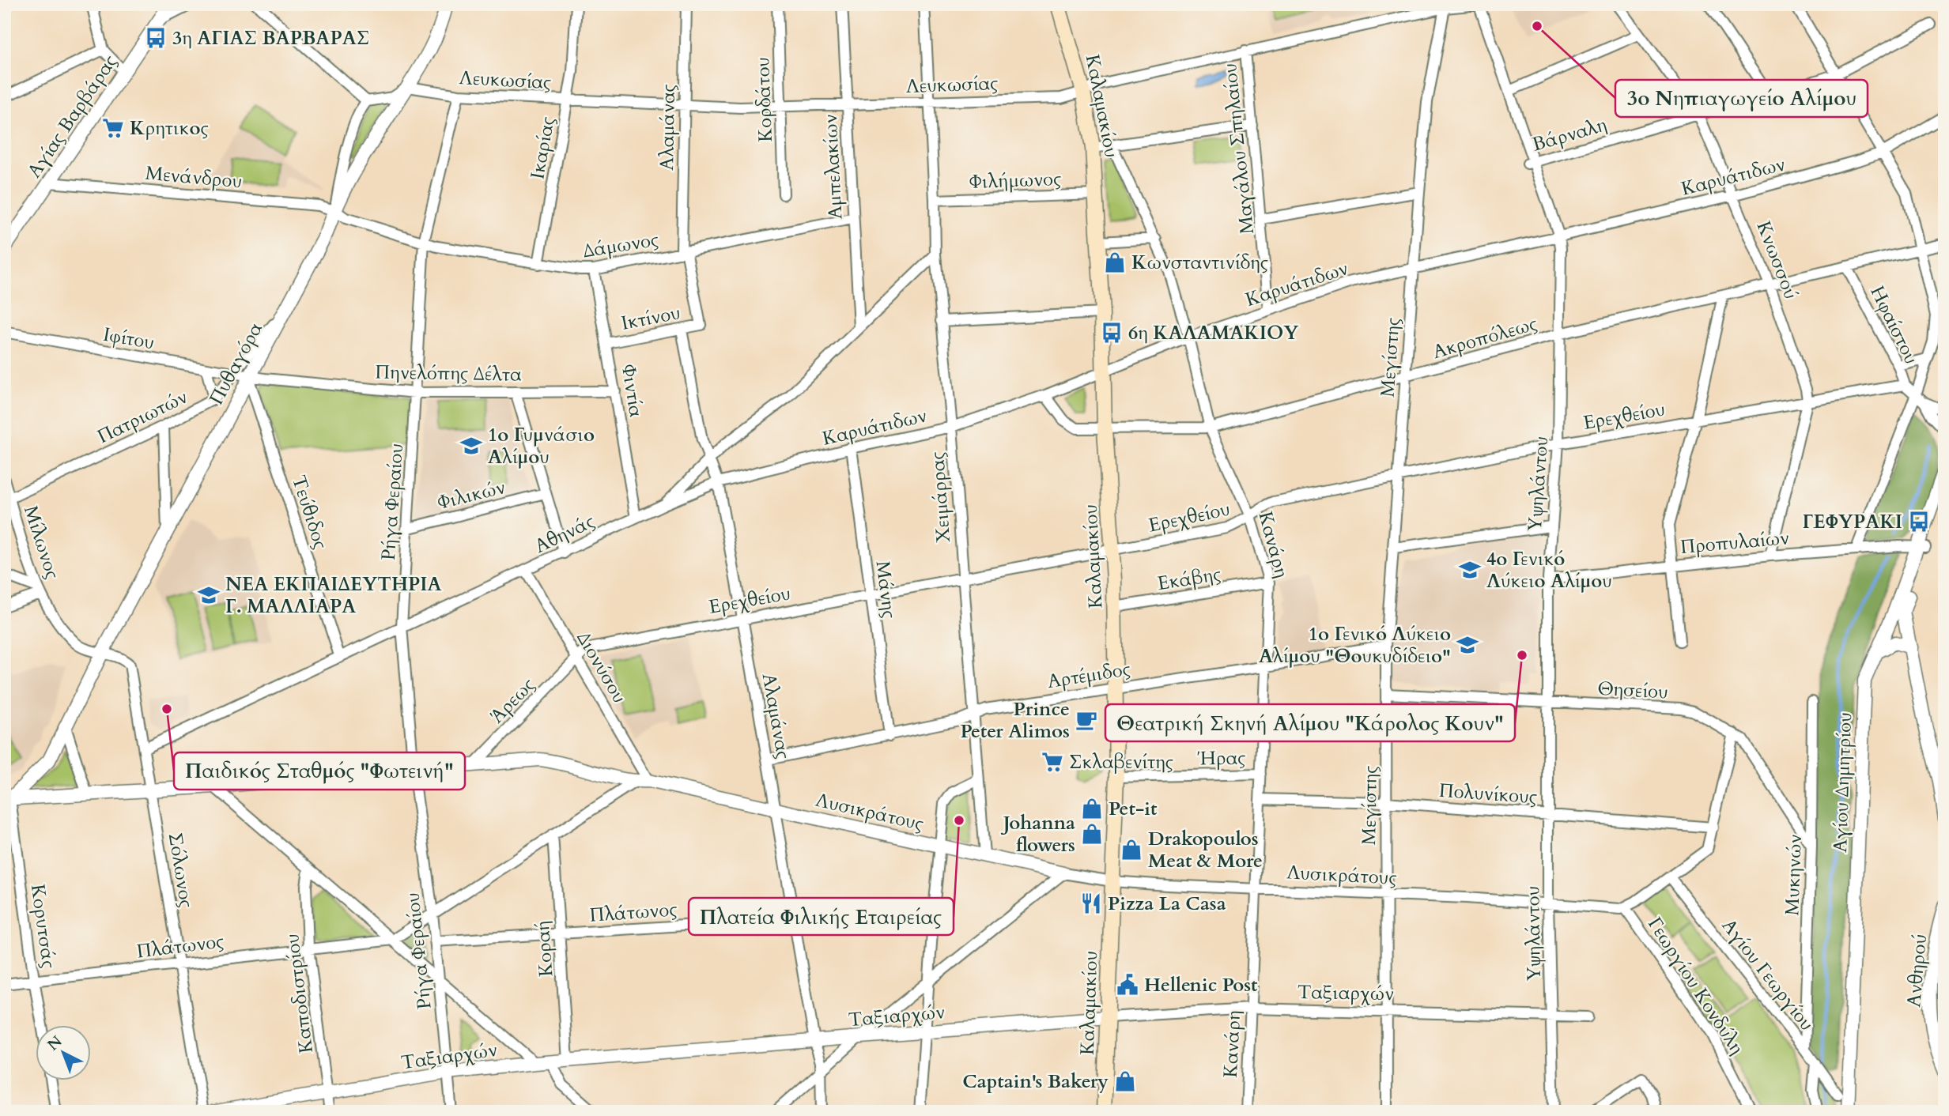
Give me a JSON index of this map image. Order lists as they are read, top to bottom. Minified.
{"streets":{"main road":["Καλαμακίου"],"street":["Λευκωσίας","Κορδάτου","Αγίας Βαρβάρας","Αλαμάνας","Βάρναλη","Ικαρίας","Μαγάλου Σπηλαίου","Αμπελακίων","Καρυάτιδων","Μενάνδρου","Φιλήμωνος","Δάμωνος","Κνωσσού","Ικτίνου","Ηφαίστου","Ακροπόλεως","Ιφίτου","Μεγίστης","Πυθαγόρα","Πηνελόπης Δέλτα","Φιντία","Ερεχθείου","Πατριωτών","Υψηλάντου","Φιλικών","Χειμάρρας","Ρήγα Φεραίου","Τεύθιδος","Αθηνάς","Μίλωνος","Προπυλαίων","Κανάρη","Εκάβης","Μάνης","Διονύσου","Αρτέμιδος","Θησείου","Άρεως","Ήρας","Αγίου Δημητρίου","Πολυνίκους","Λυσικράτους","Σόλωνος","Μυκηνών","Πλάτωνος","Κορυτσάς","Κοραή","Ανθηρού","Αγίου Γεωργίου","Γεωργίου Κονδύλη","Ταξιαρχών","Καποδιστρίου"]},"crossings":[["Λευκωσίας","Κορδάτου"],["Λευκωσίας","Καλαμακίου"],["Λευκωσίας","Αλαμάνας"],["Λευκωσίας","Ικαρίας"],["Λευκωσίας","Μαγάλου Σπηλαίου"],["Λευκωσίας","Αμπελακίων"],["Λευκωσίας","Μεγίστης"],["Λευκωσίας","Πυθαγόρα"],["Λευκωσίας","Υψηλάντου"],["Λευκωσίας","Χειμάρρας"],["Λευκωσίας","Ρήγα Φεραίου"],["Καλαμακίου","Καρυάτιδων"],["Καλαμακίου","Φιλήμωνος"],["Καλαμακίου","Ακροπόλεως"],["Καλαμακίου","Ερεχθείου"],["Καλαμακίου","Εκάβης"],["Καλαμακίου","Αρτέμιδος"],["Καλαμακίου","Ήρας"],["Καλαμακίου","Λυσικράτους"],["Καλαμακίου","Ταξιαρχών"],["Αγίας Βαρβάρας","Μενάνδρου"],["Αλαμάνας","Καρυάτιδων"],["Αλαμάνας","Δάμωνος"],["Αλαμάνας","Ικτίνου"],["Αλαμάνας","Ερεχθείου"],["Αλαμάνας","Αθηνάς"],["Αλαμάνας","Αρτέμιδος"],["Αλαμάνας","Λυσικράτους"],["Αλαμάνας","Πλάτωνος"],["Αλαμάνας","Ταξιαρχών"],["Βάρναλη","Κνωσσού"],["Βάρναλη","Υψηλάντου"],["Ικαρίας","Δάμωνος"],["Μαγάλου Σπηλαίου","Καρυάτιδων"],["Αμπελακίων","Δάμωνος"],["Αμπελακίων","Αθηνάς"],["Καρυάτιδων","Κνωσσού"],["Καρυάτιδων","Ακροπόλεως"],["Καρυάτιδων","Μεγίστης"],["Καρυάτιδων","Υψηλάντου"],["Καρυάτιδων","Χειμάρρας"],["Καρυάτιδων","Αθηνάς"],["Καρυάτιδων","Κανάρη"],["Καρυάτιδων","Μάνης"],["Μενάνδρου","Δάμωνος"],["Μενάνδρου","Πυθαγόρα"],["Φιλήμωνος","Χειμάρρας"],["Δάμωνος","Πυθαγόρα"],["Δάμωνος","Φιντία"],["Δάμωνος","Ρήγα Φεραίου"],["Κνωσσού","Ακροπόλεως"],["Κνωσσού","Ερεχθείου"],["Κνωσσού","Προπυλαίων"],["Ικτίνου","Φιντία"],["Ηφαίστου","Ακροπόλεως"],["Ηφαίστου","Ερεχθείου"],["Ακροπόλεως","Μεγίστης"],["Ακροπόλεως","Υψηλάντου"],["Ακροπόλεως","Κανάρη"],["Ιφίτου","Πυθαγόρα"],["Ιφίτου","Πηνελόπης Δέλτα"],["Ιφίτου","Πατριωτών"],["Ιφίτου","Τεύθιδος"],["Μεγίστης","Ερεχθείου"],["Μεγίστης","Αρτέμιδος"],["Μεγίστης","Θησείου"],["Μεγίστης","Πολυνίκους"],["Μεγίστης","Λυσικράτους"],["Μεγίστης","Ταξιαρχών"],["Πυθαγόρα","Πηνελόπης Δέλτα"],["Πυθαγόρα","Πατριωτών"],["Πυθαγόρα","Τεύθιδος"],["Πυθαγόρα","Μίλωνος"],["Πυθαγόρα","Λυσικράτους"],["Πυθαγόρα","Σόλωνος"],["Πυθαγόρα","Κορυτσάς"],["Πηνελόπης Δέλτα","Φιντία"],["Πηνελόπης Δέλτα","Ρήγα Φεραίου"],["Πηνελόπης Δέλτα","Τεύθιδος"],["Φιντία","Αθηνάς"],["Ερεχθείου","Υψηλάντου"],["Ερεχθείου","Χειμάρρας"],["Ερεχθείου","Κανάρη"],["Ερεχθείου","Μάνης"],["Ερεχθείου","Διονύσου"],["Ερεχθείου","Άρεως"],["Πατριωτών","Μίλωνος"],["Υψηλάντου","Προπυλαίων"],["Υψηλάντου","Θησείου"],["Υψηλάντου","Πολυνίκους"],["Υψηλάντου","Λυσικράτους"],["Υψηλάντου","Ταξιαρχών"],["Φιλικών","Ρήγα Φεραίου"],["Χειμάρρας","Αθηνάς"],["Χειμάρρας","Αρτέμιδος"],["Χειμάρρας","Λυσικράτους"],["Ρήγα Φεραίου","Αθηνάς"],["Ρήγα Φεραίου","Λυσικράτους"],["Ρήγα Φεραίου","Πλάτωνος"],["Ρήγα Φεραίου","Ταξιαρχών"],["Τεύθιδος","Αθηνάς"],["Αθηνάς","Διονύσου"],["Αθηνάς","Σόλωνος"],["Μίλωνος","Σόλωνος"],["Προπυλαίων","Αγίου Δημητρίου"],["Κανάρη","Εκάβης"],["Κανάρη","Αρτέμιδος"],["Κανάρη","Ήρας"],["Κανάρη","Πολυνίκους"],["Κανάρη","Λυσικράτους"],["Κανάρη","Ταξιαρχών"],["Μάνης","Αρτέμιδος"],["Διονύσου","Άρεως"],["Διονύσου","Λυσικράτους"],["Θησείου","Μυκηνών"],["Άρεως","Λυσικράτους"],["Λυσικράτους","Σόλωνος"],["Λυσικράτους","Κορυτσάς"],["Λυσικράτους","Γεωργίου Κονδύλη"],["Σόλωνος","Πλάτωνος"],["Μυκηνών","Αγίου Γεωργίου"],["Πλάτωνος","Κορυτσάς"],["Πλάτωνος","Κοραή"],["Πλάτωνος","Καποδιστρίου"],["Κοραή","Ταξιαρχών"],["Ταξιαρχών","Καποδιστρίου"]],"places":{"other":["3ο Νηπιαγωγείο Αλίμου","Θεατρική Σκηνή Αλίμου \"Κάρολος Κουν\"","Παιδικός Σταθμός \"Φωτεινή\"","Πλατεία Φιλικής Εταιρείας"],"bus stop":["3η ΑΓΙΑΣ ΒΑΡΒΑΡΑΣ","6η ΚΑΛΑΜΑΚΙΟΥ","ΓΕΦΥΡΑΚΙ"],"supermarket":["Κρητικος","Σκλαβενίτης"],"shop":["Κωνσταντινίδης","Pet-it","Johanna flowers","Drakopoulos Meat & More","Captain's Bakery"],"school or university":["1ο Γυμνάσιο Αλίμου","4ο Γενικό Λύκειο Αλίμου","ΝΕΑ ΕΚΠΑΙΔΕΥΤΗΡΙΑ Γ. ΜΑΛΛΙΑΡΑ","1ο Γενικό Λύκειο Αλίμου \"Θουκυδίδειο\""],"cafe":["Prince Peter Alimos"],"restaurant":["Pizza La Casa"],"public building":["Hellenic Post"]},"north":"top left"}
